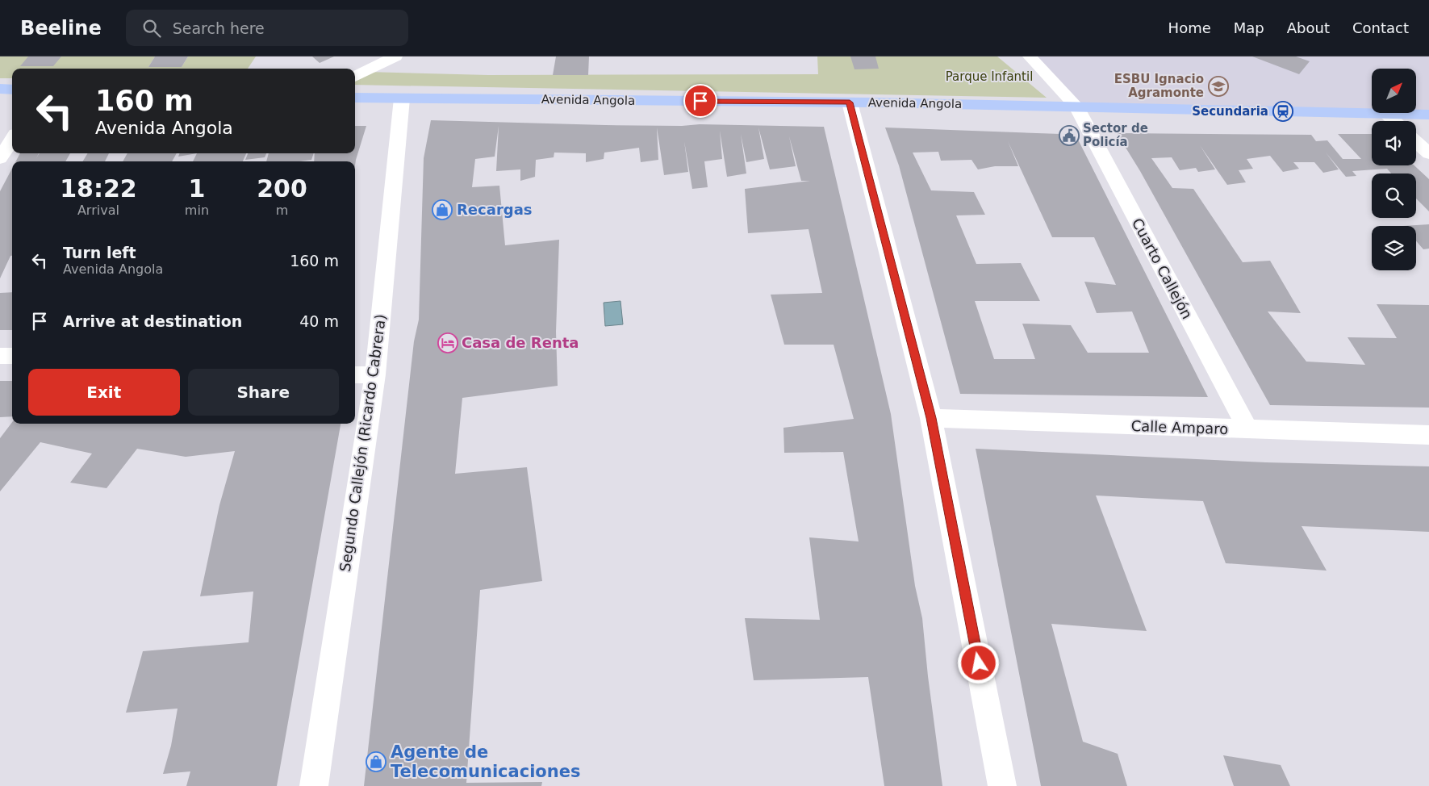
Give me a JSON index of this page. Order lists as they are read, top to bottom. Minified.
{"streets":{"main road":["Avenida Angola"],"street":["Cuarto Callejón","Calle Amparo","Segundo Callejón (Ricardo Cabrera)"]},"crossings":[["Avenida Angola","Cuarto Callejón"],["Avenida Angola","Segundo Callejón (Ricardo Cabrera)"],["Cuarto Callejón","Calle Amparo"]],"parks":["Parque Infantil"],"places":{"school or university":["ESBU Ignacio Agramonte"],"station":["Secundaria"],"public building":["Sector de Policía"],"shop":["Recargas","Agente de Telecomunicaciones"],"hotel":["Casa de Renta"]},"north":"top right","page":{"header":"Beeline","search":"Search here","nav":["Home","Map","About","Contact"],"turn":["160 m","Avenida Angola"],"eta":["18:22","Arrival","1","min","200","m"],"list":[{"name":"Turn left","note":"Avenida Angola","value":"160 m"},{"name":"Arrive at destination","value":"40 m"}],"buttons":["Exit","Share"]}}
